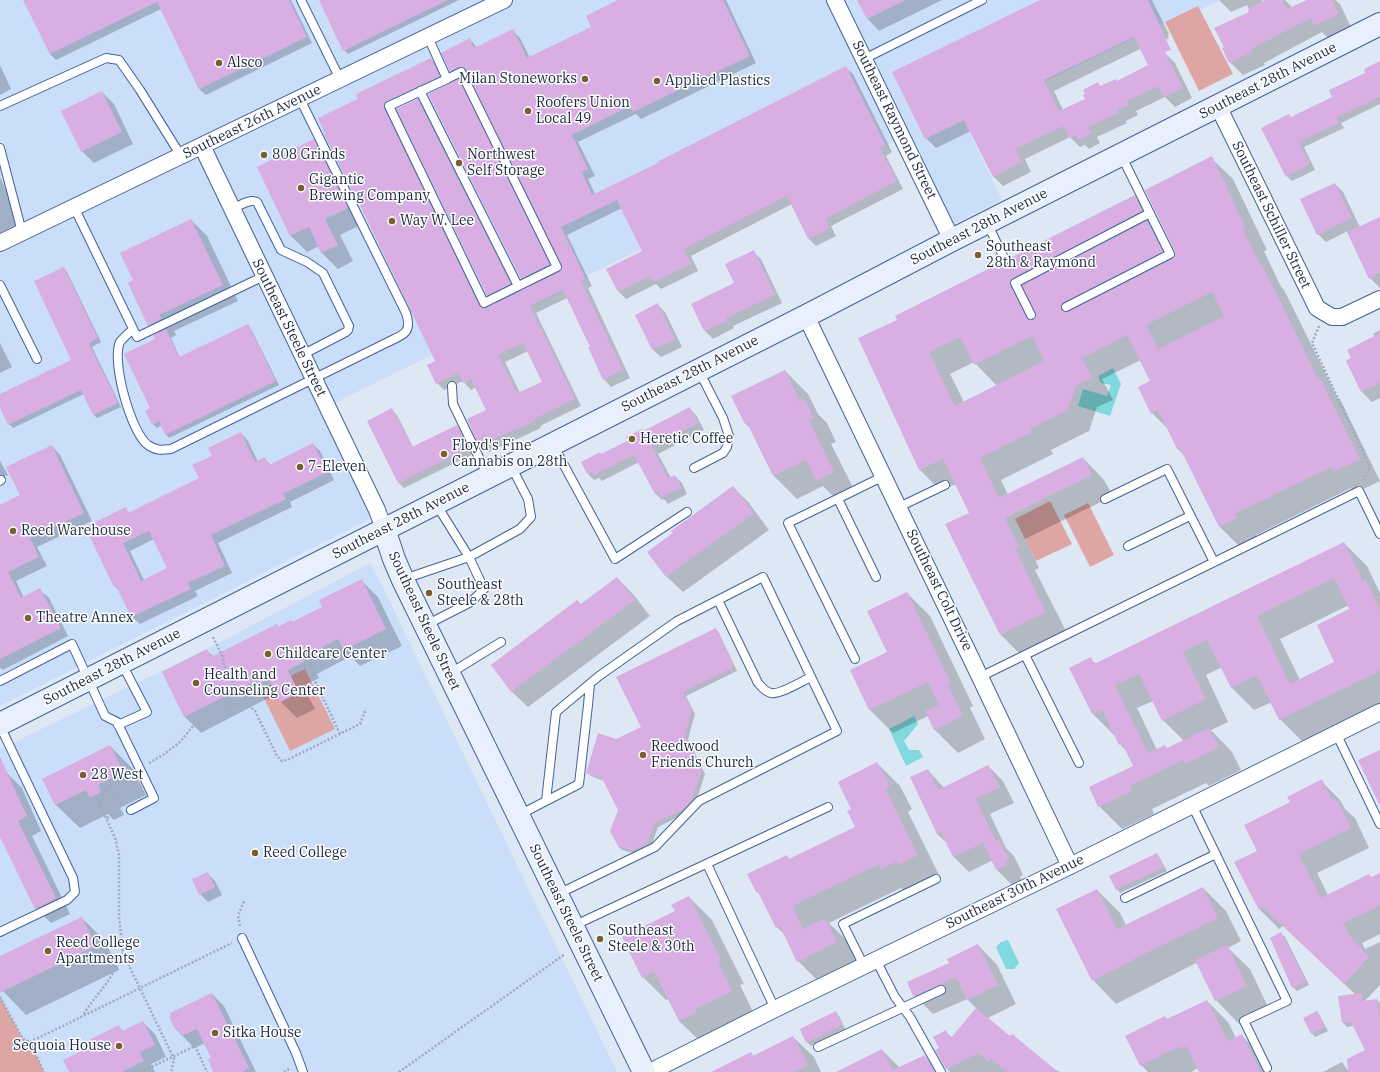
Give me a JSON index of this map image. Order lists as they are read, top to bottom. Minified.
{"streets":{"street":["Southeast 28th Avenue","Southeast Raymond Street","Southeast 26th Avenue","Southeast Schiller Street","Southeast Steele Street","Southeast Colt Drive","Southeast 30th Avenue"]},"crossings":[["Southeast 28th Avenue","Southeast Raymond Street"],["Southeast 28th Avenue","Southeast Schiller Street"],["Southeast 28th Avenue","Southeast Steele Street"],["Southeast 28th Avenue","Southeast Colt Drive"],["Southeast 26th Avenue","Southeast Steele Street"],["Southeast Colt Drive","Southeast 30th Avenue"]],"places":["Alsco","Milan Stoneworks","Applied Plastics","Roofers Union Local 49","808 Grinds","Northwest Self Storage","Gigantic Brewing Company","Way W. Lee","Southeast 28th & Raymond","Heretic Coffee","Floyd's Fine Cannabis on 28th","7-Eleven","Reed Warehouse","Southeast Steele & 28th","Theatre Annex","Childcare Center","Health and Counseling Center","Reedwood Friends Church","28 West","Reed College","Southeast Steele & 30th","Reed College Apartments","Sitka House","Sequoia House"]}
